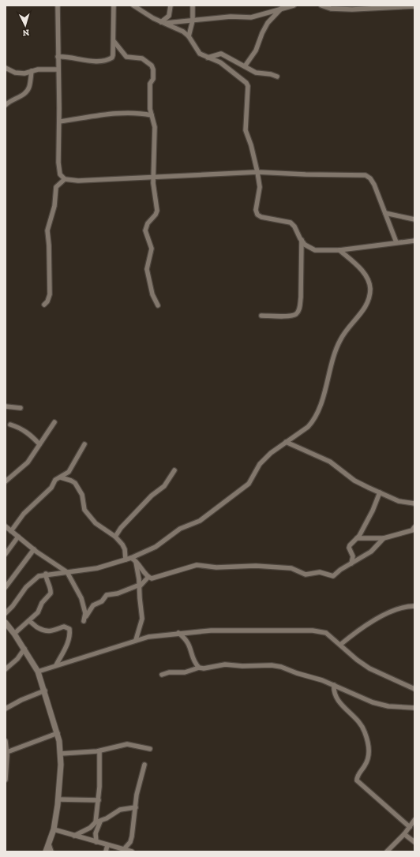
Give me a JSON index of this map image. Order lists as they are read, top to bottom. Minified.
{"north":"bottom"}
